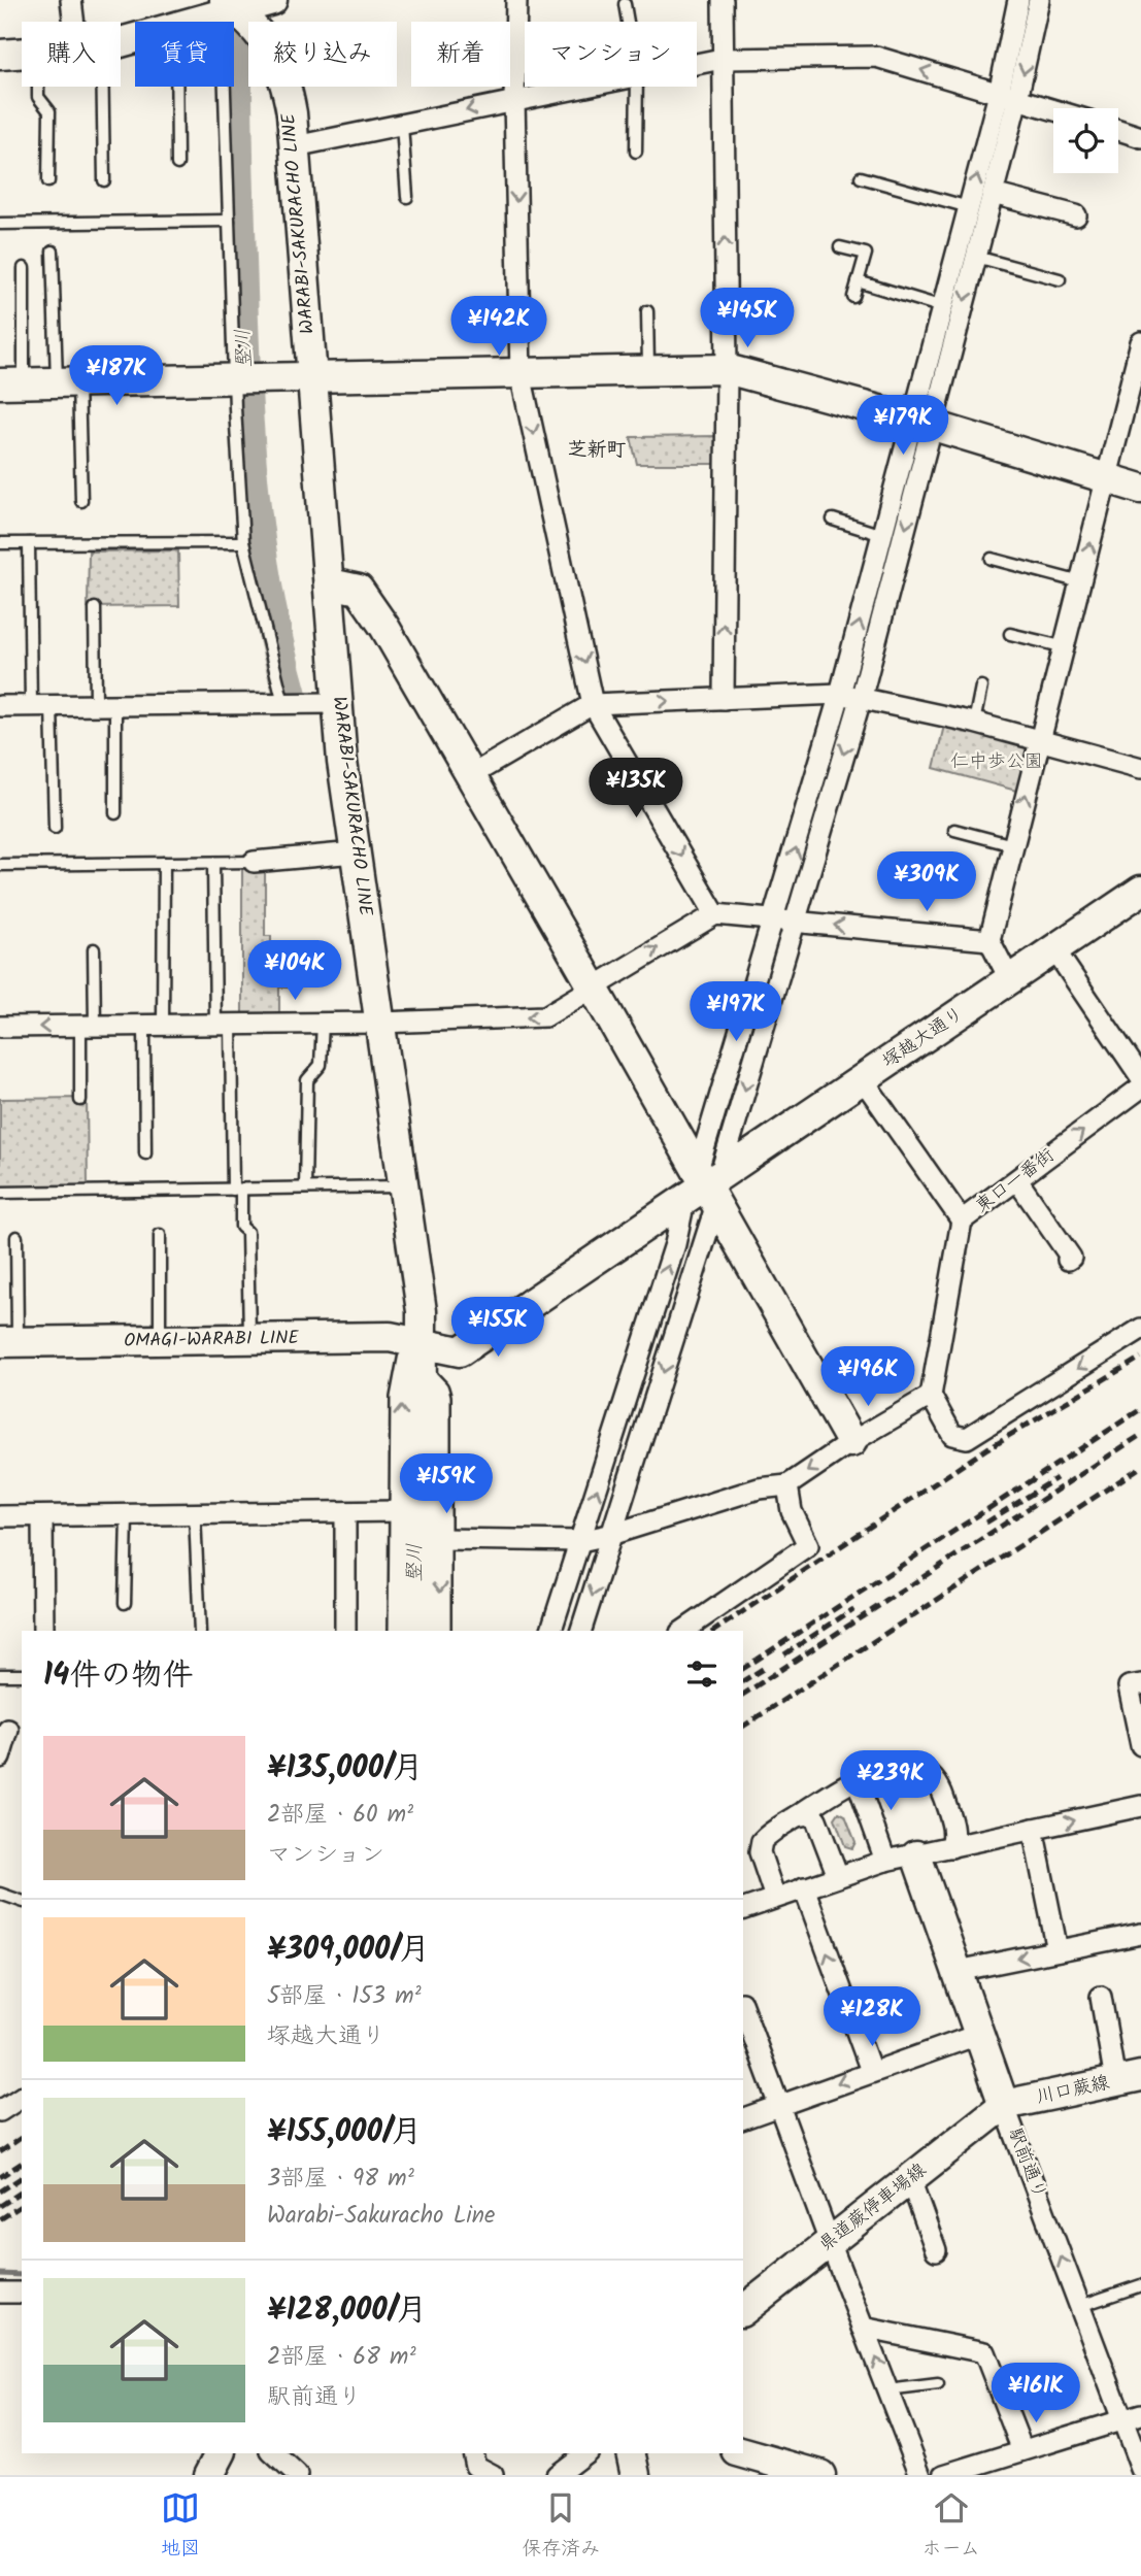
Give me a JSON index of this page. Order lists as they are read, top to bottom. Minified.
{"streets":{"street":["WARABI-SAKURACHO LINE","塚越大通り","東口一番街","OMAGI-WARABI LINE","川口蕨線","駅前通り","県道蕨停車場線"]},"crossings":[["WARABI-SAKURACHO LINE","塚越大通り"],["WARABI-SAKURACHO LINE","OMAGI-WARABI LINE"],["塚越大通り","OMAGI-WARABI LINE"],["川口蕨線","駅前通り"],["川口蕨線","県道蕨停車場線"],["駅前通り","県道蕨停車場線"]],"one_way":["東口一番街"],"districts":["芝新町"],"water":["竪川"],"parks":["仁中歩公園"],"page":{"chip":["購入","賃貸","絞り込み","新着","マンション"],"price":["¥145K","¥142K","¥187K","¥179K","¥135K","¥309K","¥104K","¥197K","¥155K","¥196K","¥159K","¥239K","¥128K","¥161K"],"heading":"14件の物件","list":[{"name":"¥135,000/月","note":"2部屋 · 60 m² · マンション"},{"name":"¥309,000/月","note":"5部屋 · 153 m² · 塚越大通り"},{"name":"¥155,000/月","note":"3部屋 · 98 m² · Warabi-Sakuracho Line"},{"name":"¥128,000/月","note":"2部屋 · 68 m² · 駅前通り"}],"tabs":["地図","保存済み","ホーム"]}}
